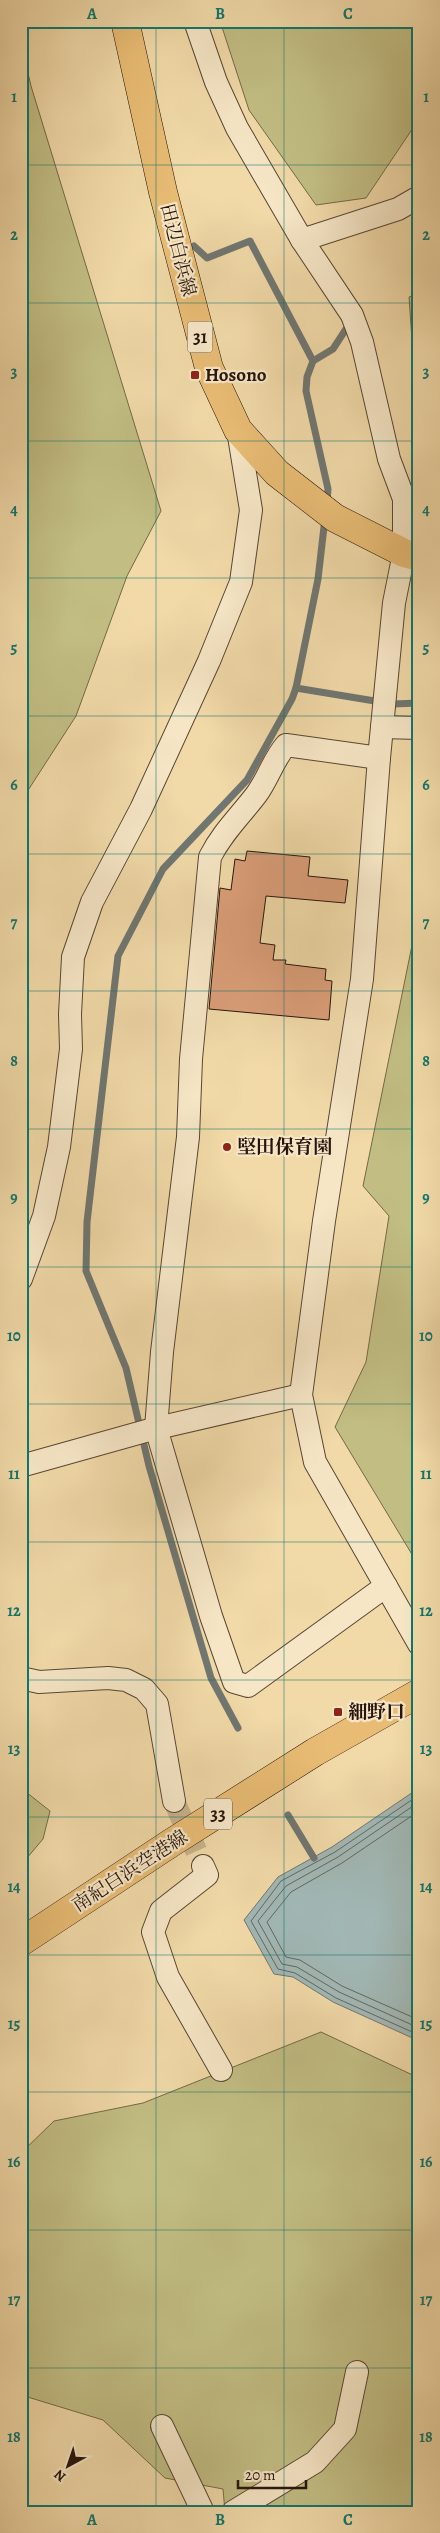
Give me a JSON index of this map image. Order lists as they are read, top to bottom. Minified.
{"streets":{"main road":["田辺白浜線","31","33","南紀白浜空港線"]},"places":{"transit":["Hosono","細野口"],"other":["堅田保育園"]},"scale_bar":"20 m","north":"bottom left","grid":{"columns":["A","B","C"],"rows":["1","2","3","4","5","6","7","8","9","10","11","12","13","14","15","16","17","18"]}}
